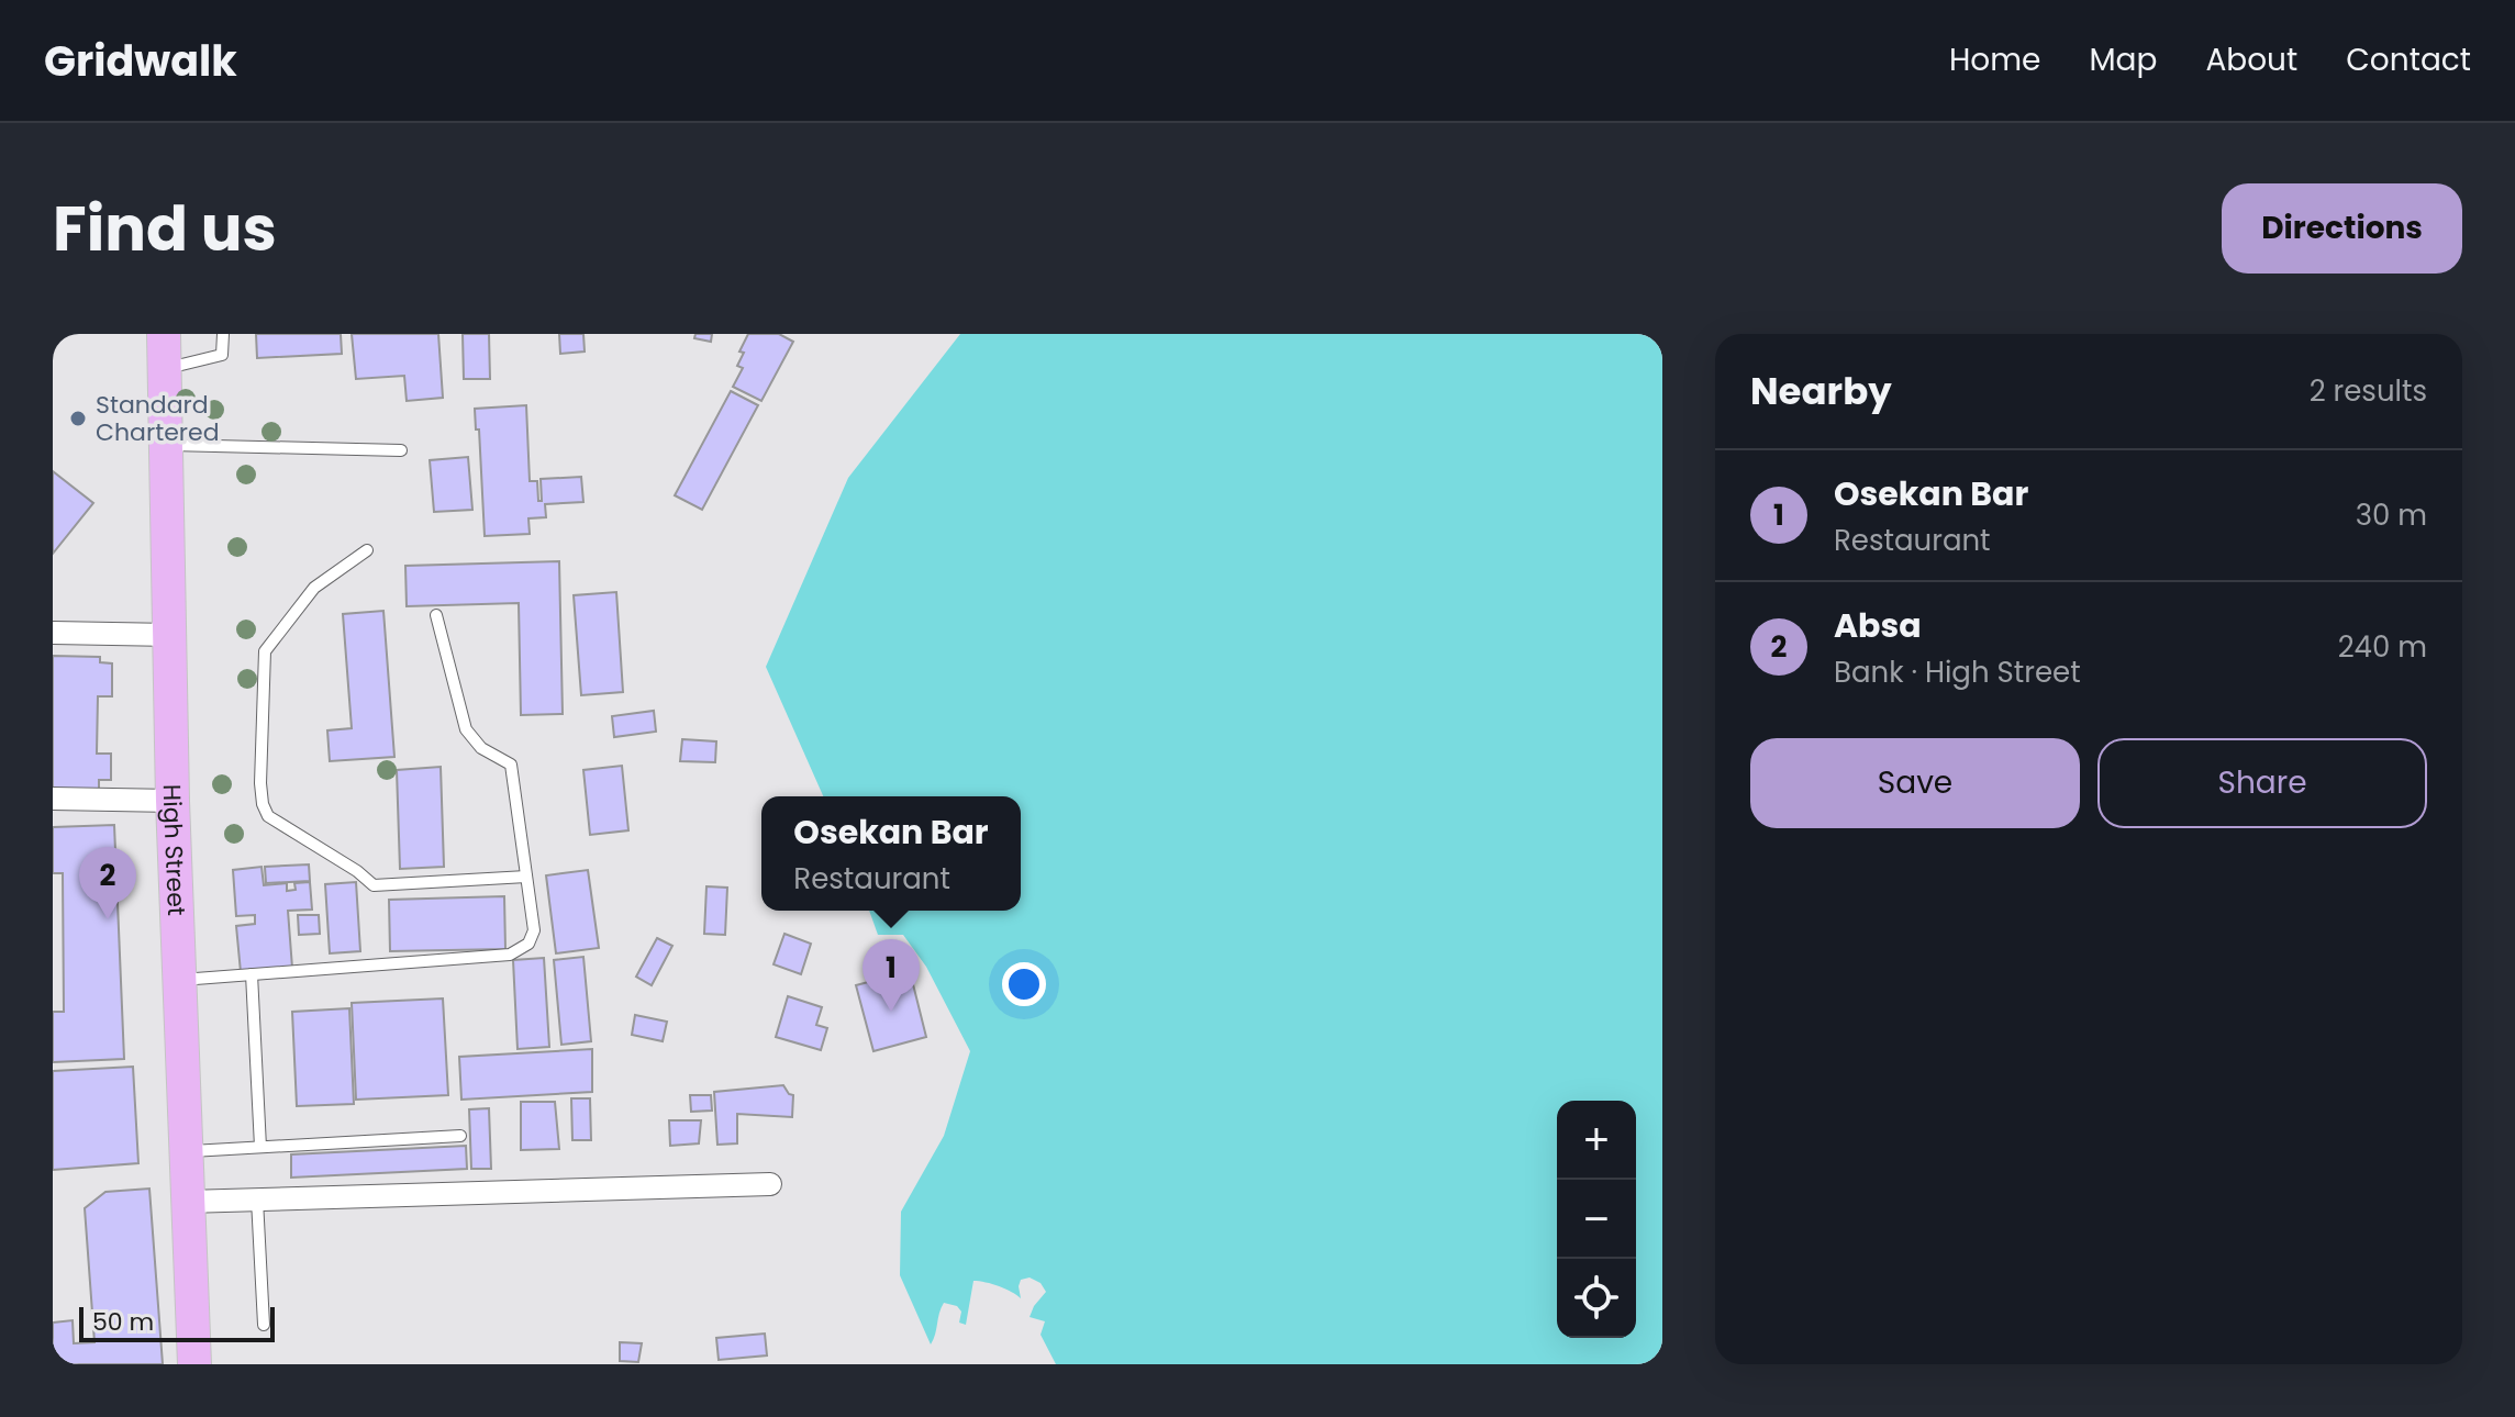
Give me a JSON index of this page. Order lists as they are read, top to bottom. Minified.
{"streets":{"main road":["High Street"]},"places":["Standard Chartered"],"scale_bar":"50 m","page":{"header":"Gridwalk","nav":["Home","Map","About","Contact"],"title":"Find us","buttons":["Directions",["Save","Share"]],"heading":["Nearby","2 results"],"list":[{"mark":"1","name":"Osekan Bar","note":"Restaurant","value":"30 m"},{"mark":"2","name":"Absa","note":"Bank · High Street","value":"240 m"}],"popup":["Osekan Bar","Restaurant"],"pins":["2","1"],"map_buttons":["+","−"],"scale":"50 m"}}
